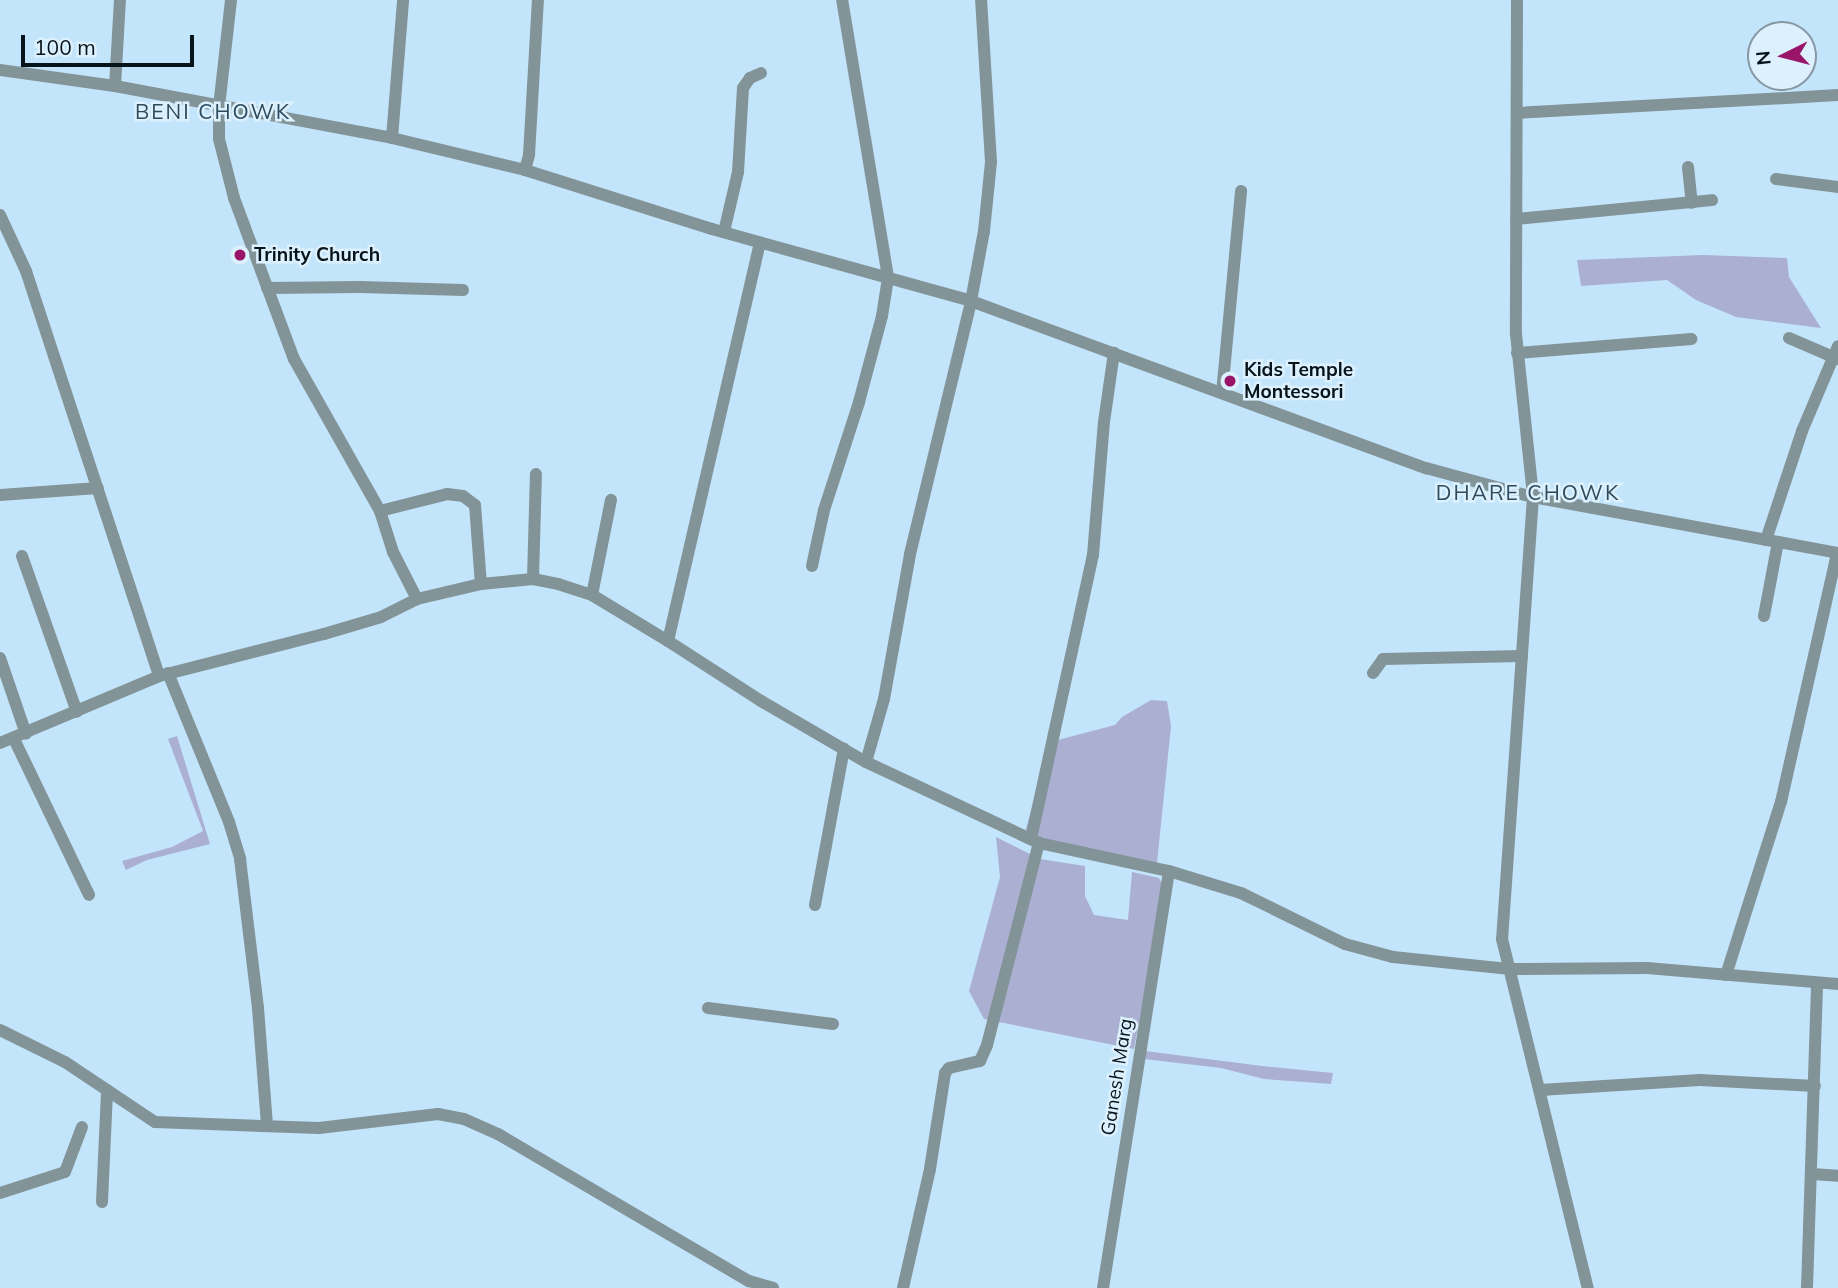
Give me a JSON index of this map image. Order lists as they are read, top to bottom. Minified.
{"streets":{"street":["Ganesh Marg"]},"districts":["BENI CHOWK","DHARE CHOWK"],"places":["Trinity Church","Kids Temple Montessori"],"scale_bar":"100 m","north":"left"}
